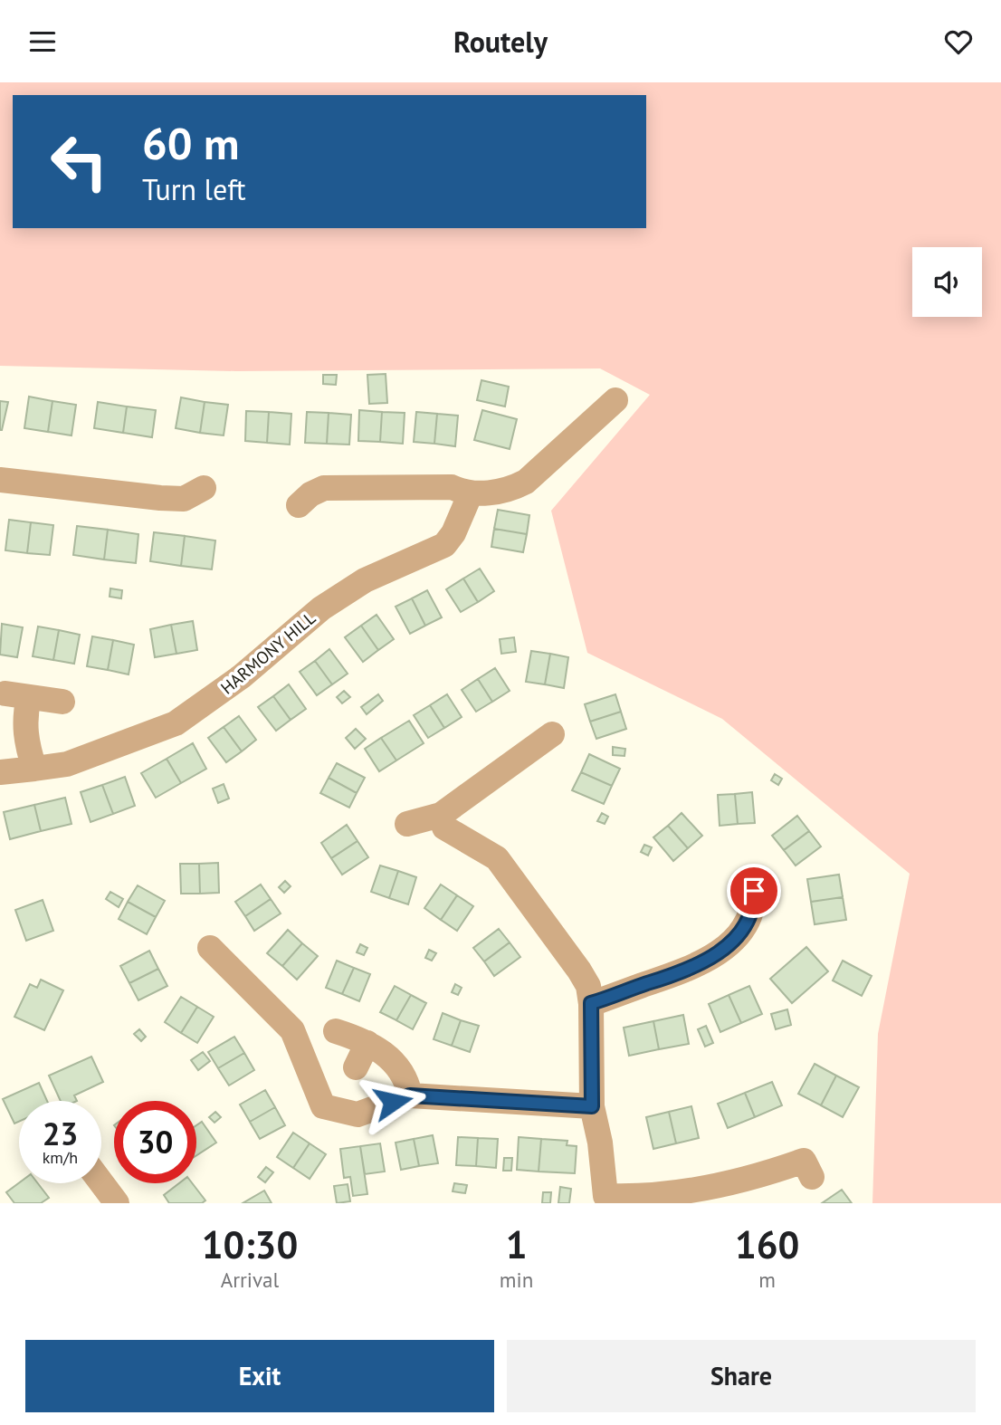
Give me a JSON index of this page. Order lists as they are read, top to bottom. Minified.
{"streets":{"street":["HARMONY HILL"]},"page":{"header":"Routely","turn":["60 m","Turn left"],"speed":"23 km/h","limit":"30","eta":["10:30","Arrival","1","min","160","m"],"buttons":["Exit","Share"]}}
